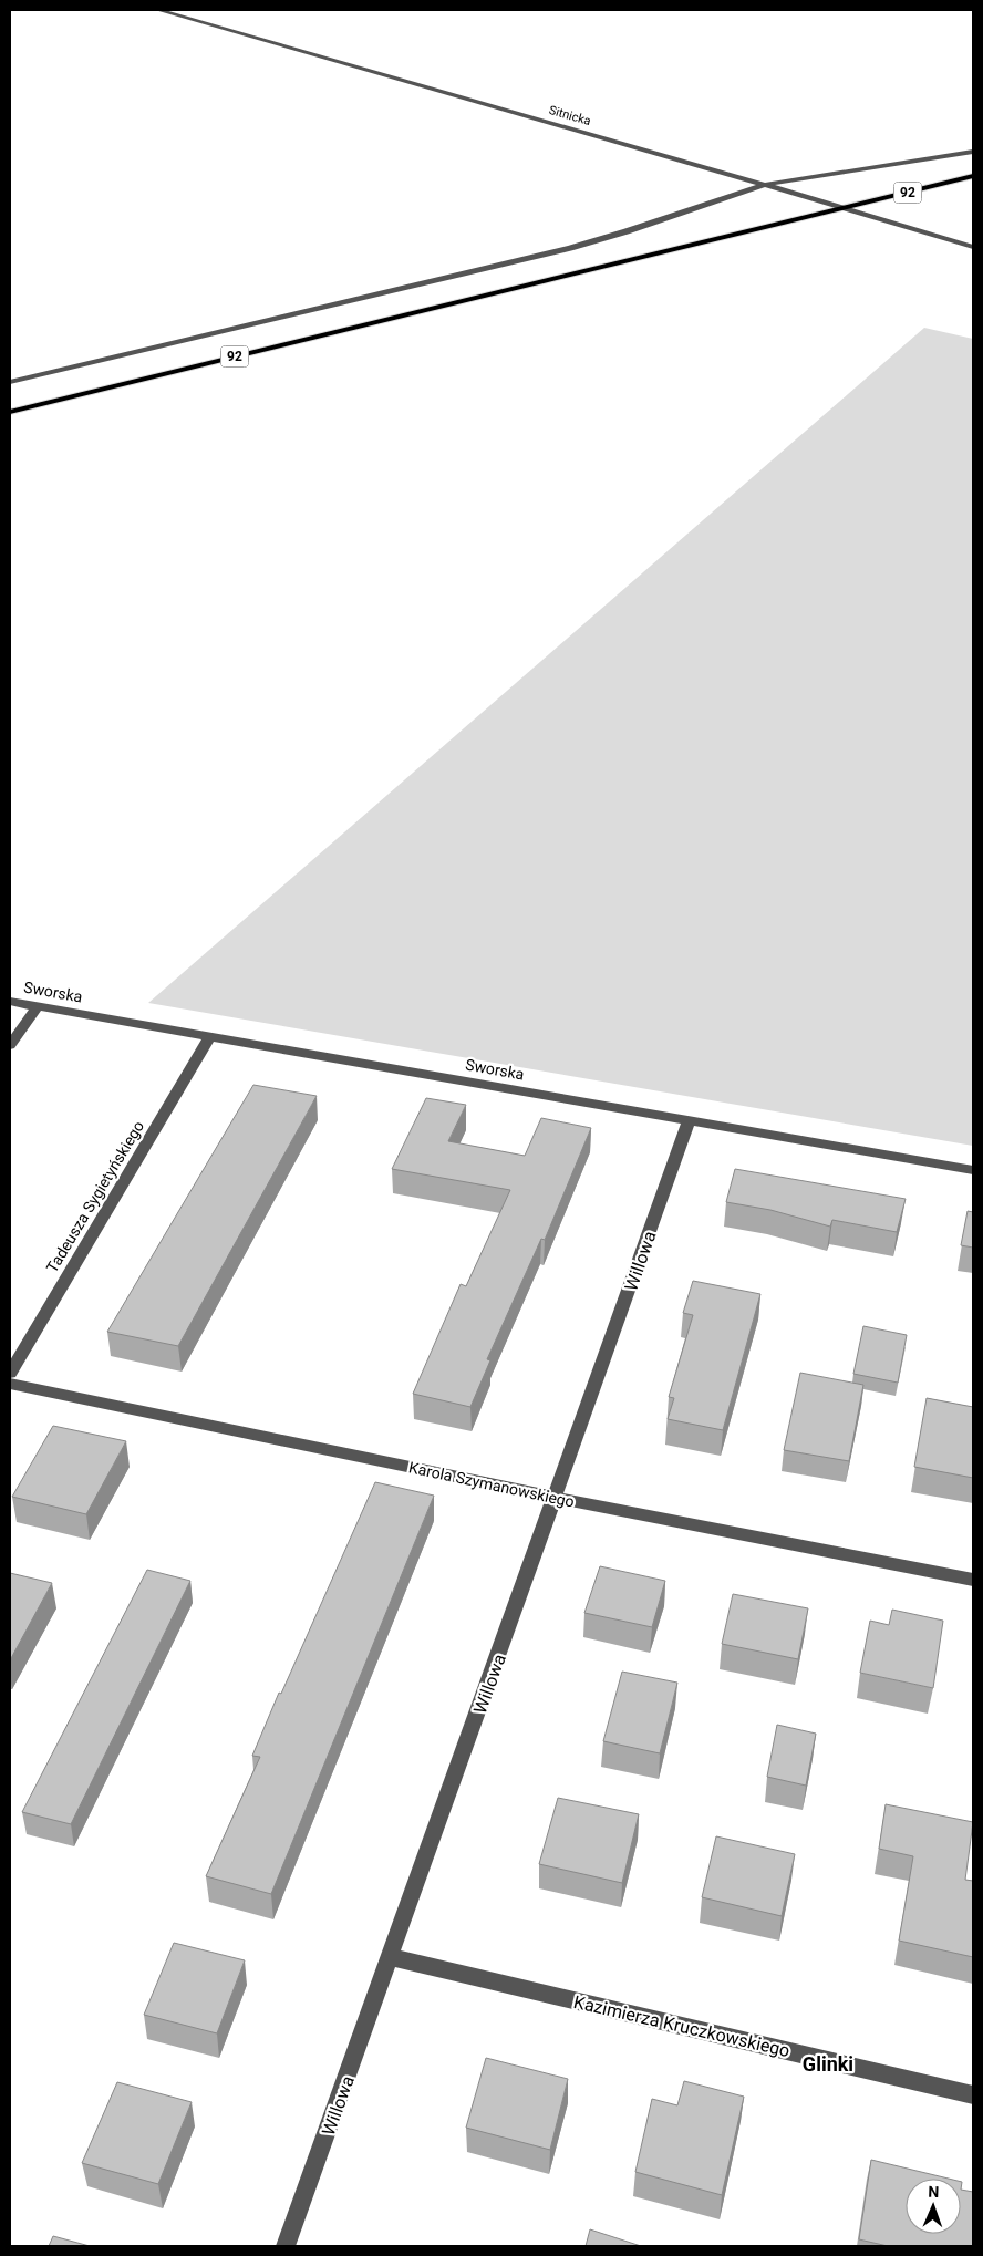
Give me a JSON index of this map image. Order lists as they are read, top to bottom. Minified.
{"streets":{"main road":["92"],"street":["Sitnicka","Sworska","Tadeusza Sygietyńskiego","Willowa","Karola Szymanowskiego","Kazimierza Kruczkowskiego"]},"crossings":[["Sitnicka","92"],["Sworska","Tadeusza Sygietyńskiego"],["Sworska","Willowa"],["Willowa","Karola Szymanowskiego"],["Willowa","Kazimierza Kruczkowskiego"]],"districts":["Glinki"],"north":"top"}
